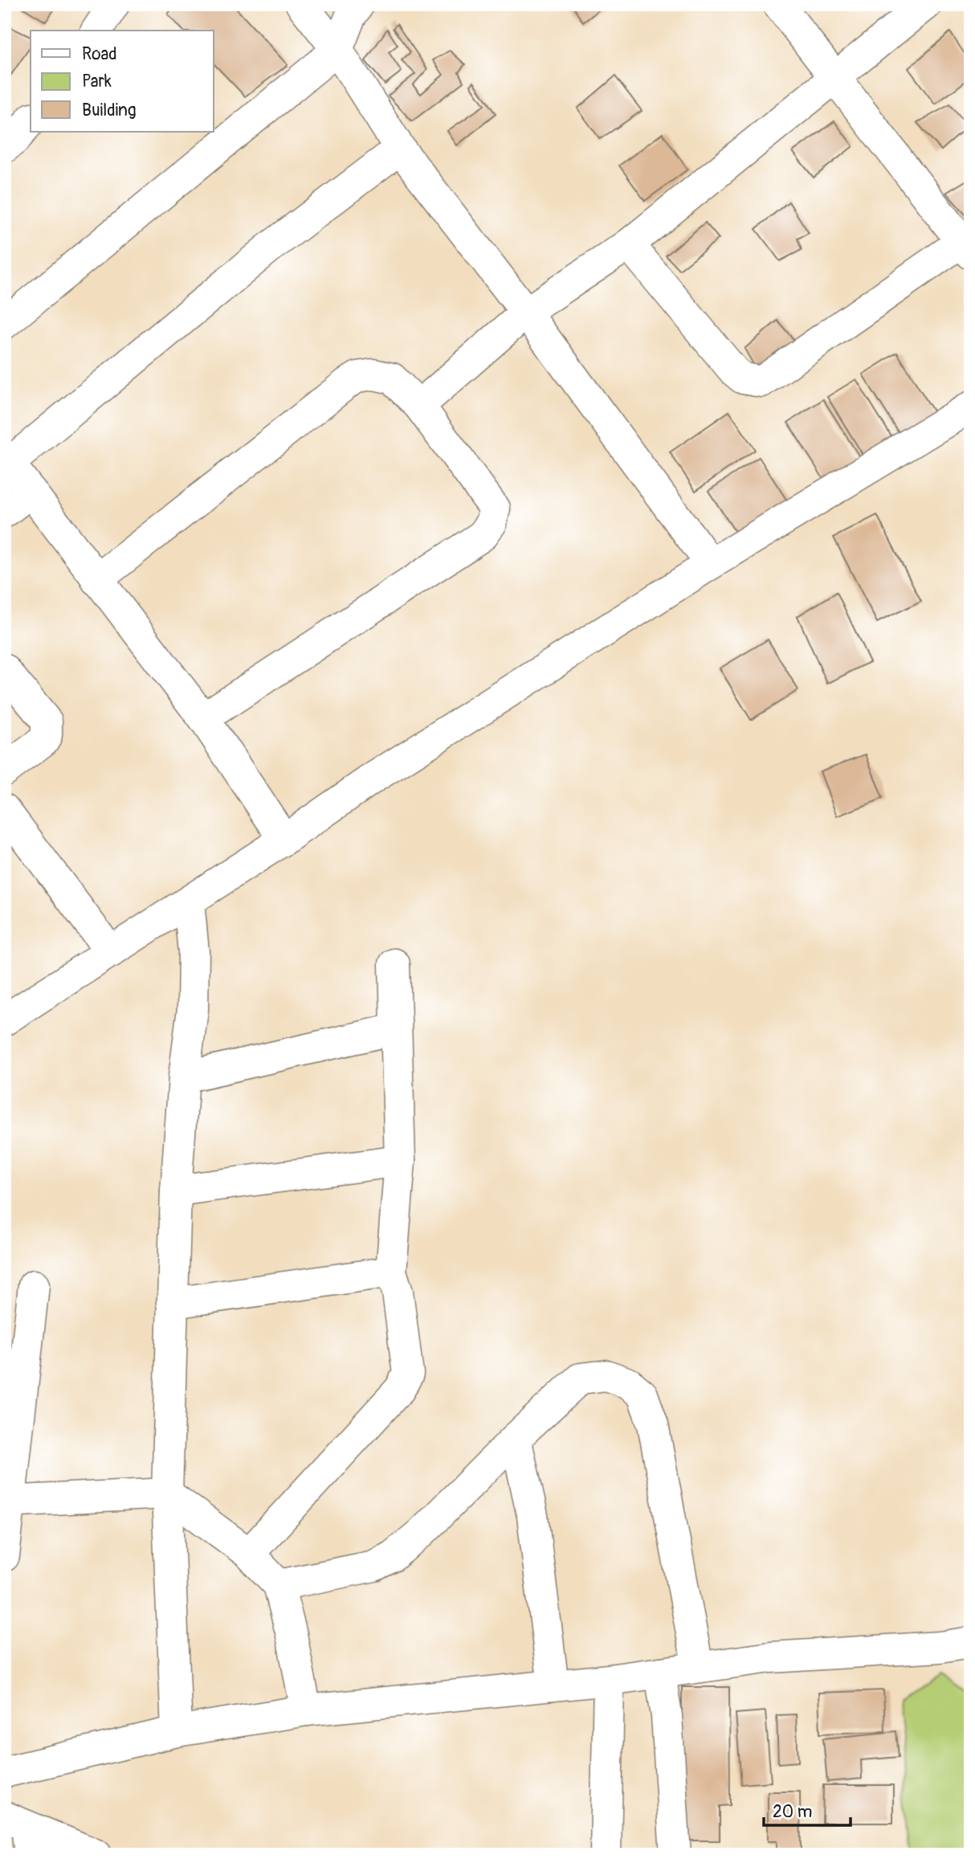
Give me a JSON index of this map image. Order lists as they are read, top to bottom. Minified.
{"legend":["Road","Park","Building"],"scale_bar":"20 m"}
